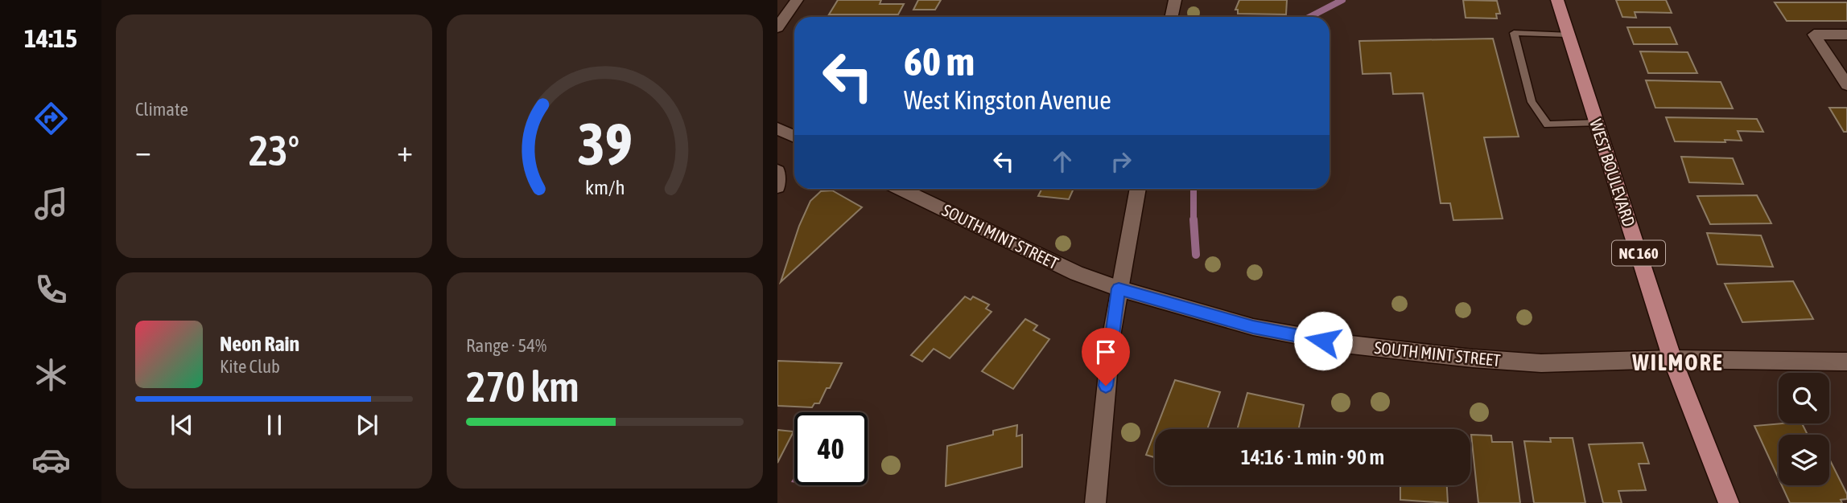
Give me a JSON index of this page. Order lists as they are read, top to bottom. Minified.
{"streets":{"main road":["WEST BOULEVARD","NC 160"],"street":["SOUTH MINT STREET"]},"crossings":[["WEST BOULEVARD","SOUTH MINT STREET"]],"districts":["WILMORE"],"page":{"tabs":"14:15","tile":["Climate",["Range · 54%","270 km"]],"turn":["60 m","West Kingston Avenue"],"heat":["−","23°","+"],"song":["Neon Rain","Kite Club"],"limit":"40","trip":"14:16 · 1 min · 90 m","gauge":["39","km/h"]}}
